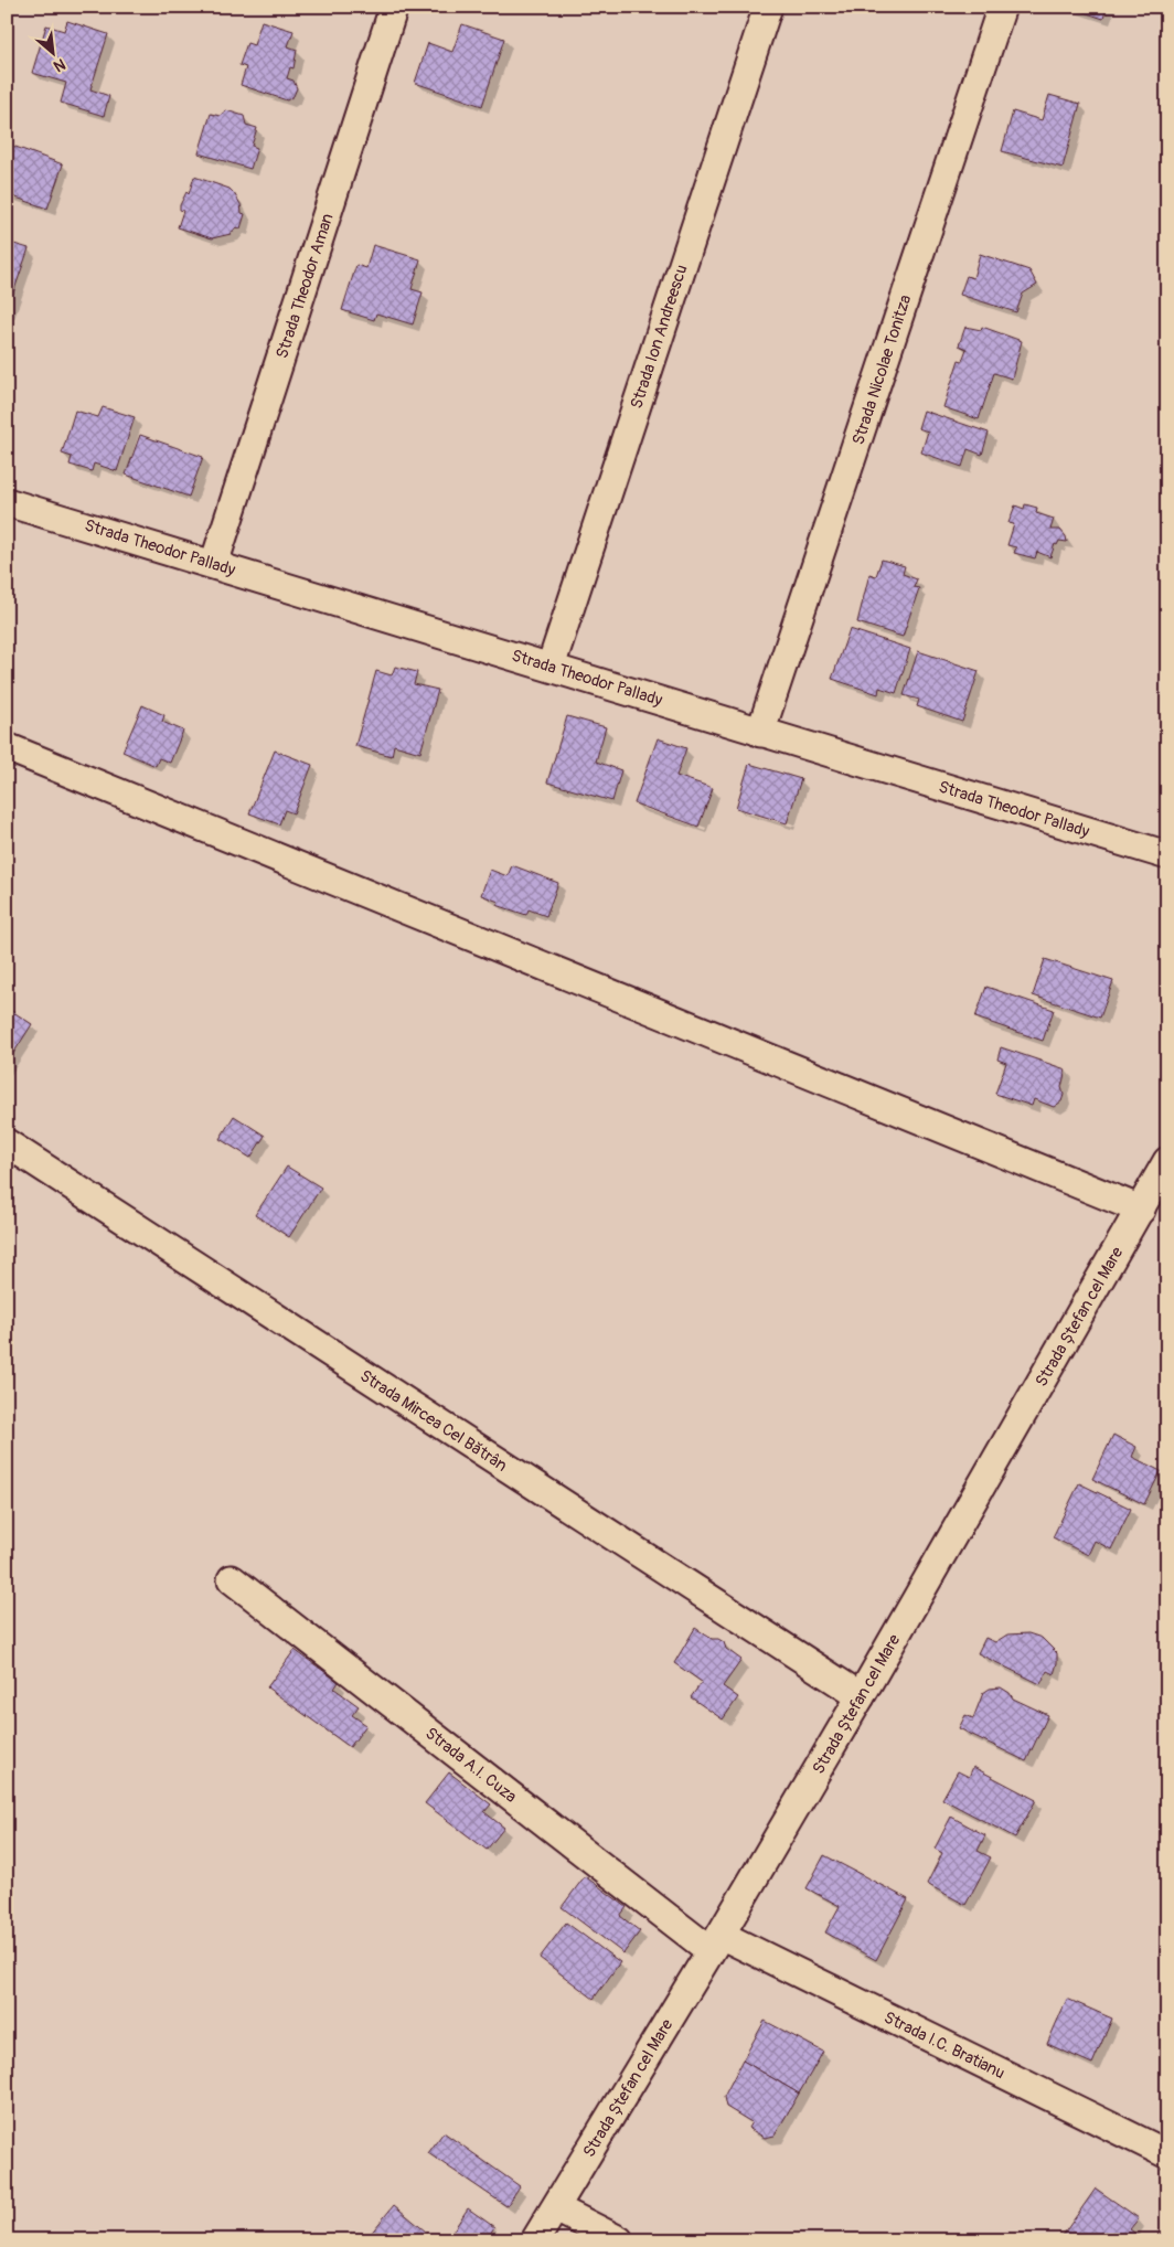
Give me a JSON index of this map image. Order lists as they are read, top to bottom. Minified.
{"streets":{"street":["Strada Theodor Aman","Strada Ion Andreescu","Strada Nicolae Tonitza","Strada Theodor Pallady","Strada Ștefan cel Mare","Strada Mircea Cel Bătrân","Strada A.I. Cuza","Strada I.C. Bratianu"]},"crossings":[["Strada Theodor Aman","Strada Theodor Pallady"],["Strada Ion Andreescu","Strada Theodor Pallady"],["Strada Nicolae Tonitza","Strada Theodor Pallady"],["Strada Ștefan cel Mare","Strada Mircea Cel Bătrân"],["Strada Ștefan cel Mare","Strada A.I. Cuza"],["Strada Ștefan cel Mare","Strada I.C. Bratianu"],["Strada A.I. Cuza","Strada I.C. Bratianu"]],"north":"bottom right"}
